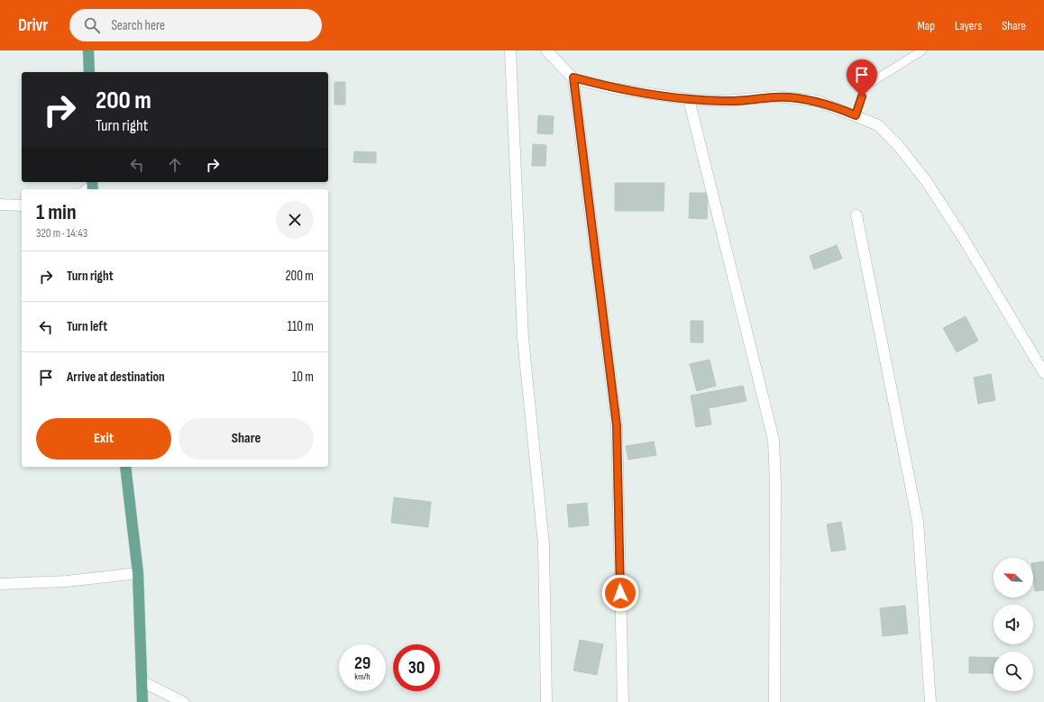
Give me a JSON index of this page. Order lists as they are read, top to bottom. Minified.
{"north":"top left","page":{"header":"Drivr","search":"Search here","nav":["Map","Layers","Share"],"turn":["200 m","Turn right"],"heading":["1 min","320 m · 14:43"],"list":[{"name":"Turn right","value":"200 m"},{"name":"Turn left","value":"110 m"},{"name":"Arrive at destination","value":"10 m"}],"buttons":["Exit","Share"],"speed":"29 km/h","limit":"30"}}
